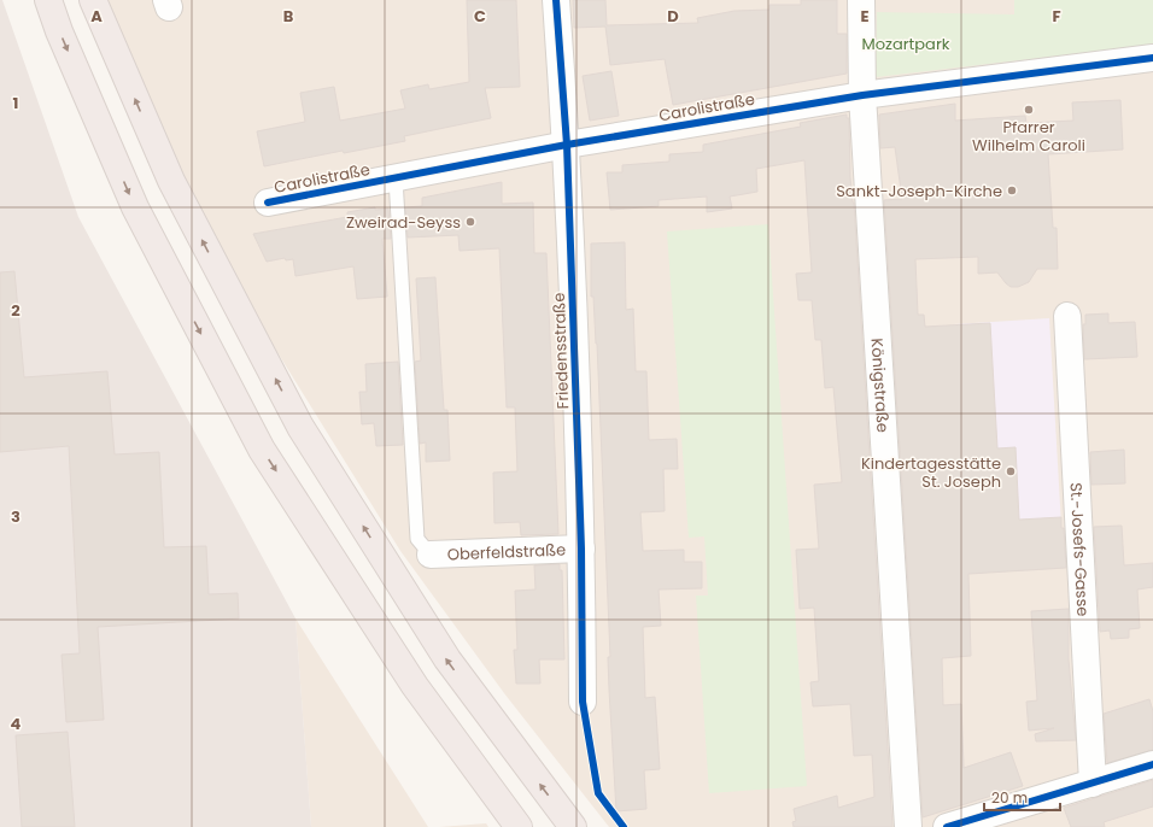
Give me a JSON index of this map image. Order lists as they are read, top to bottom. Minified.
{"streets":{"street":["Carolistraße","Friedensstraße","Königstraße","St.-Josefs-Gasse","Oberfeldstraße"]},"crossings":[["Carolistraße","Friedensstraße"],["Carolistraße","Königstraße"],["Friedensstraße","Oberfeldstraße"]],"parks":["Mozartpark"],"places":["Pfarrer Wilhelm Caroli","Sankt-Joseph-Kirche","Zweirad-Seyss","Kindertagesstätte St. Joseph"],"scale_bar":"20 m","grid":{"columns":["A","B","C","D","E","F"],"rows":["1","2","3","4"]}}
